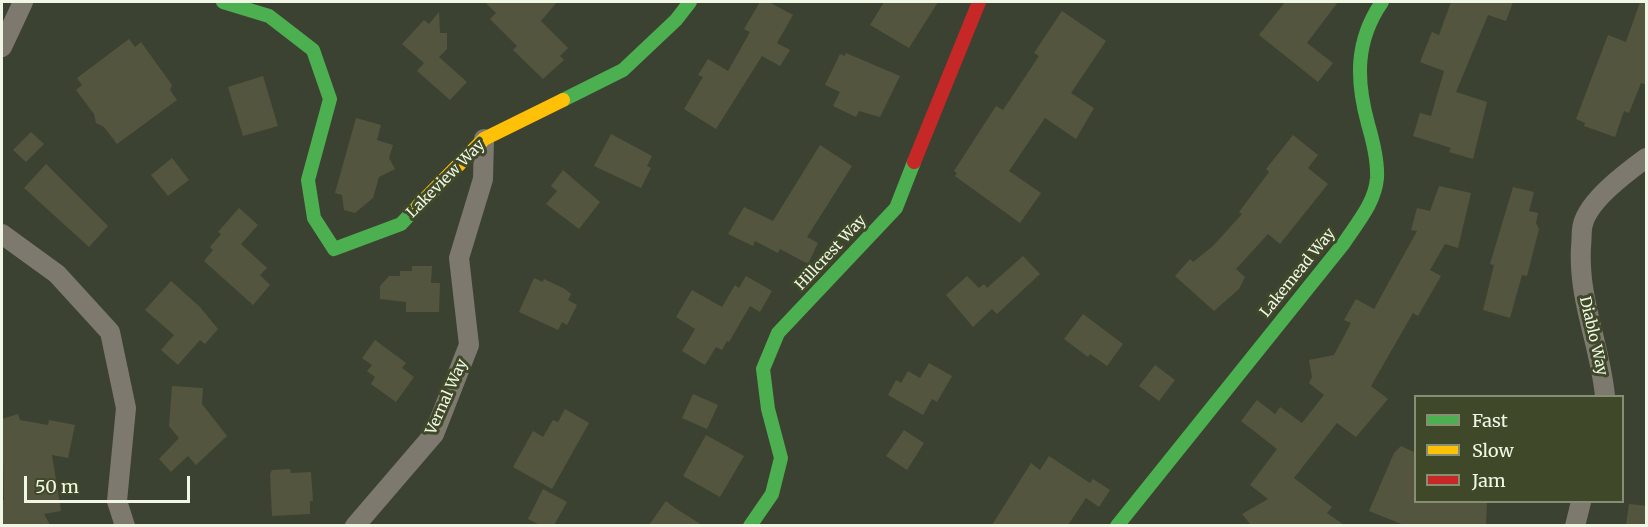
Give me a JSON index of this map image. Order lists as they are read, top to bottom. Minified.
{"streets":{"street":["Lakeview Way","Hillcrest Way","Lakemead Way","Diablo Way","Vernal Way"]},"crossings":[["Lakeview Way","Vernal Way"]],"legend":["Fast","Slow","Jam"],"scale_bar":"50 m"}
